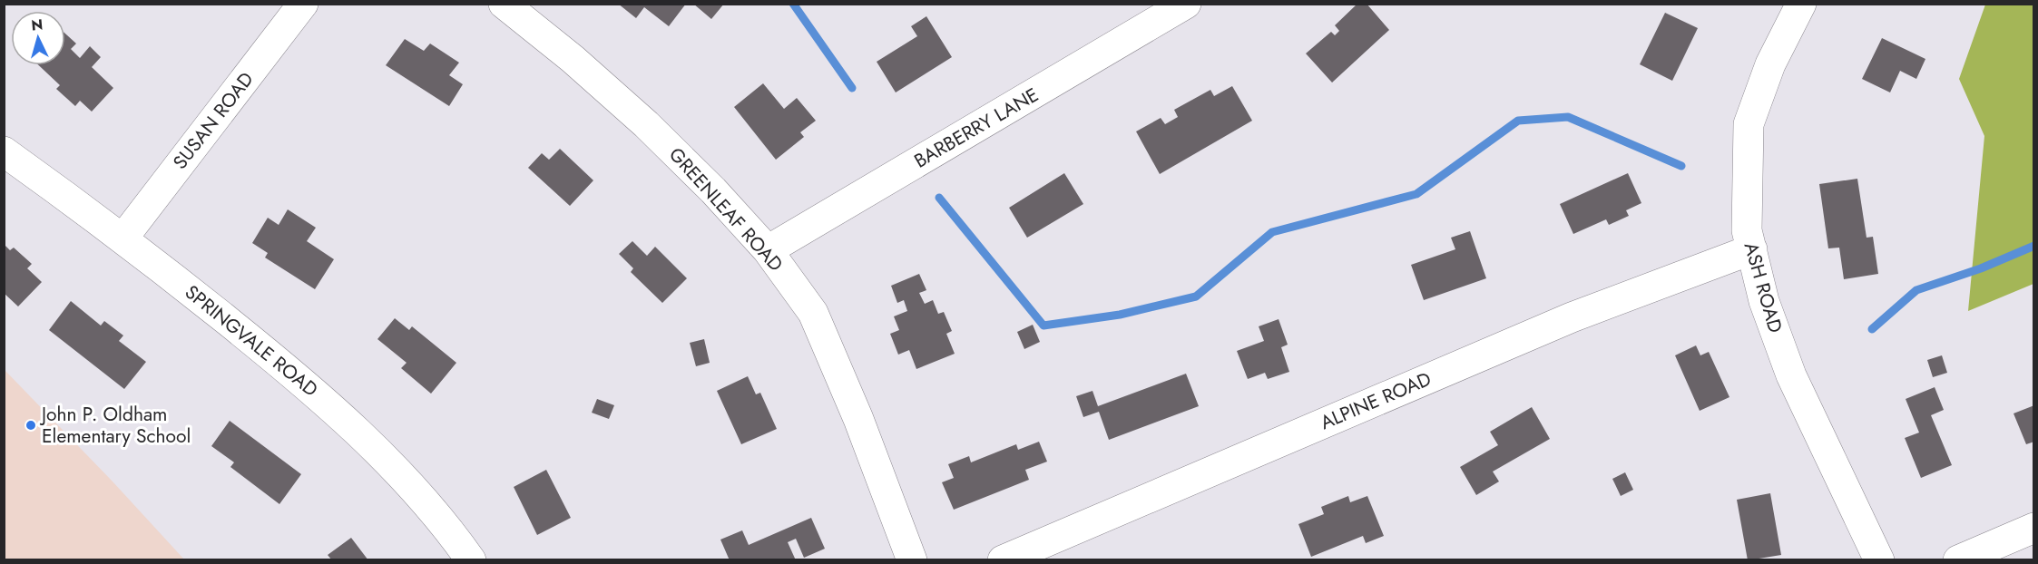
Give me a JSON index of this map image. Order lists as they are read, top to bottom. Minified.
{"streets":{"street":["SUSAN ROAD","BARBERRY LANE","GREENLEAF ROAD","ASH ROAD","SPRINGVALE ROAD","ALPINE ROAD"]},"crossings":[["SUSAN ROAD","SPRINGVALE ROAD"],["BARBERRY LANE","GREENLEAF ROAD"],["ASH ROAD","ALPINE ROAD"]],"places":["John P. Oldham Elementary School"],"north":"top"}
